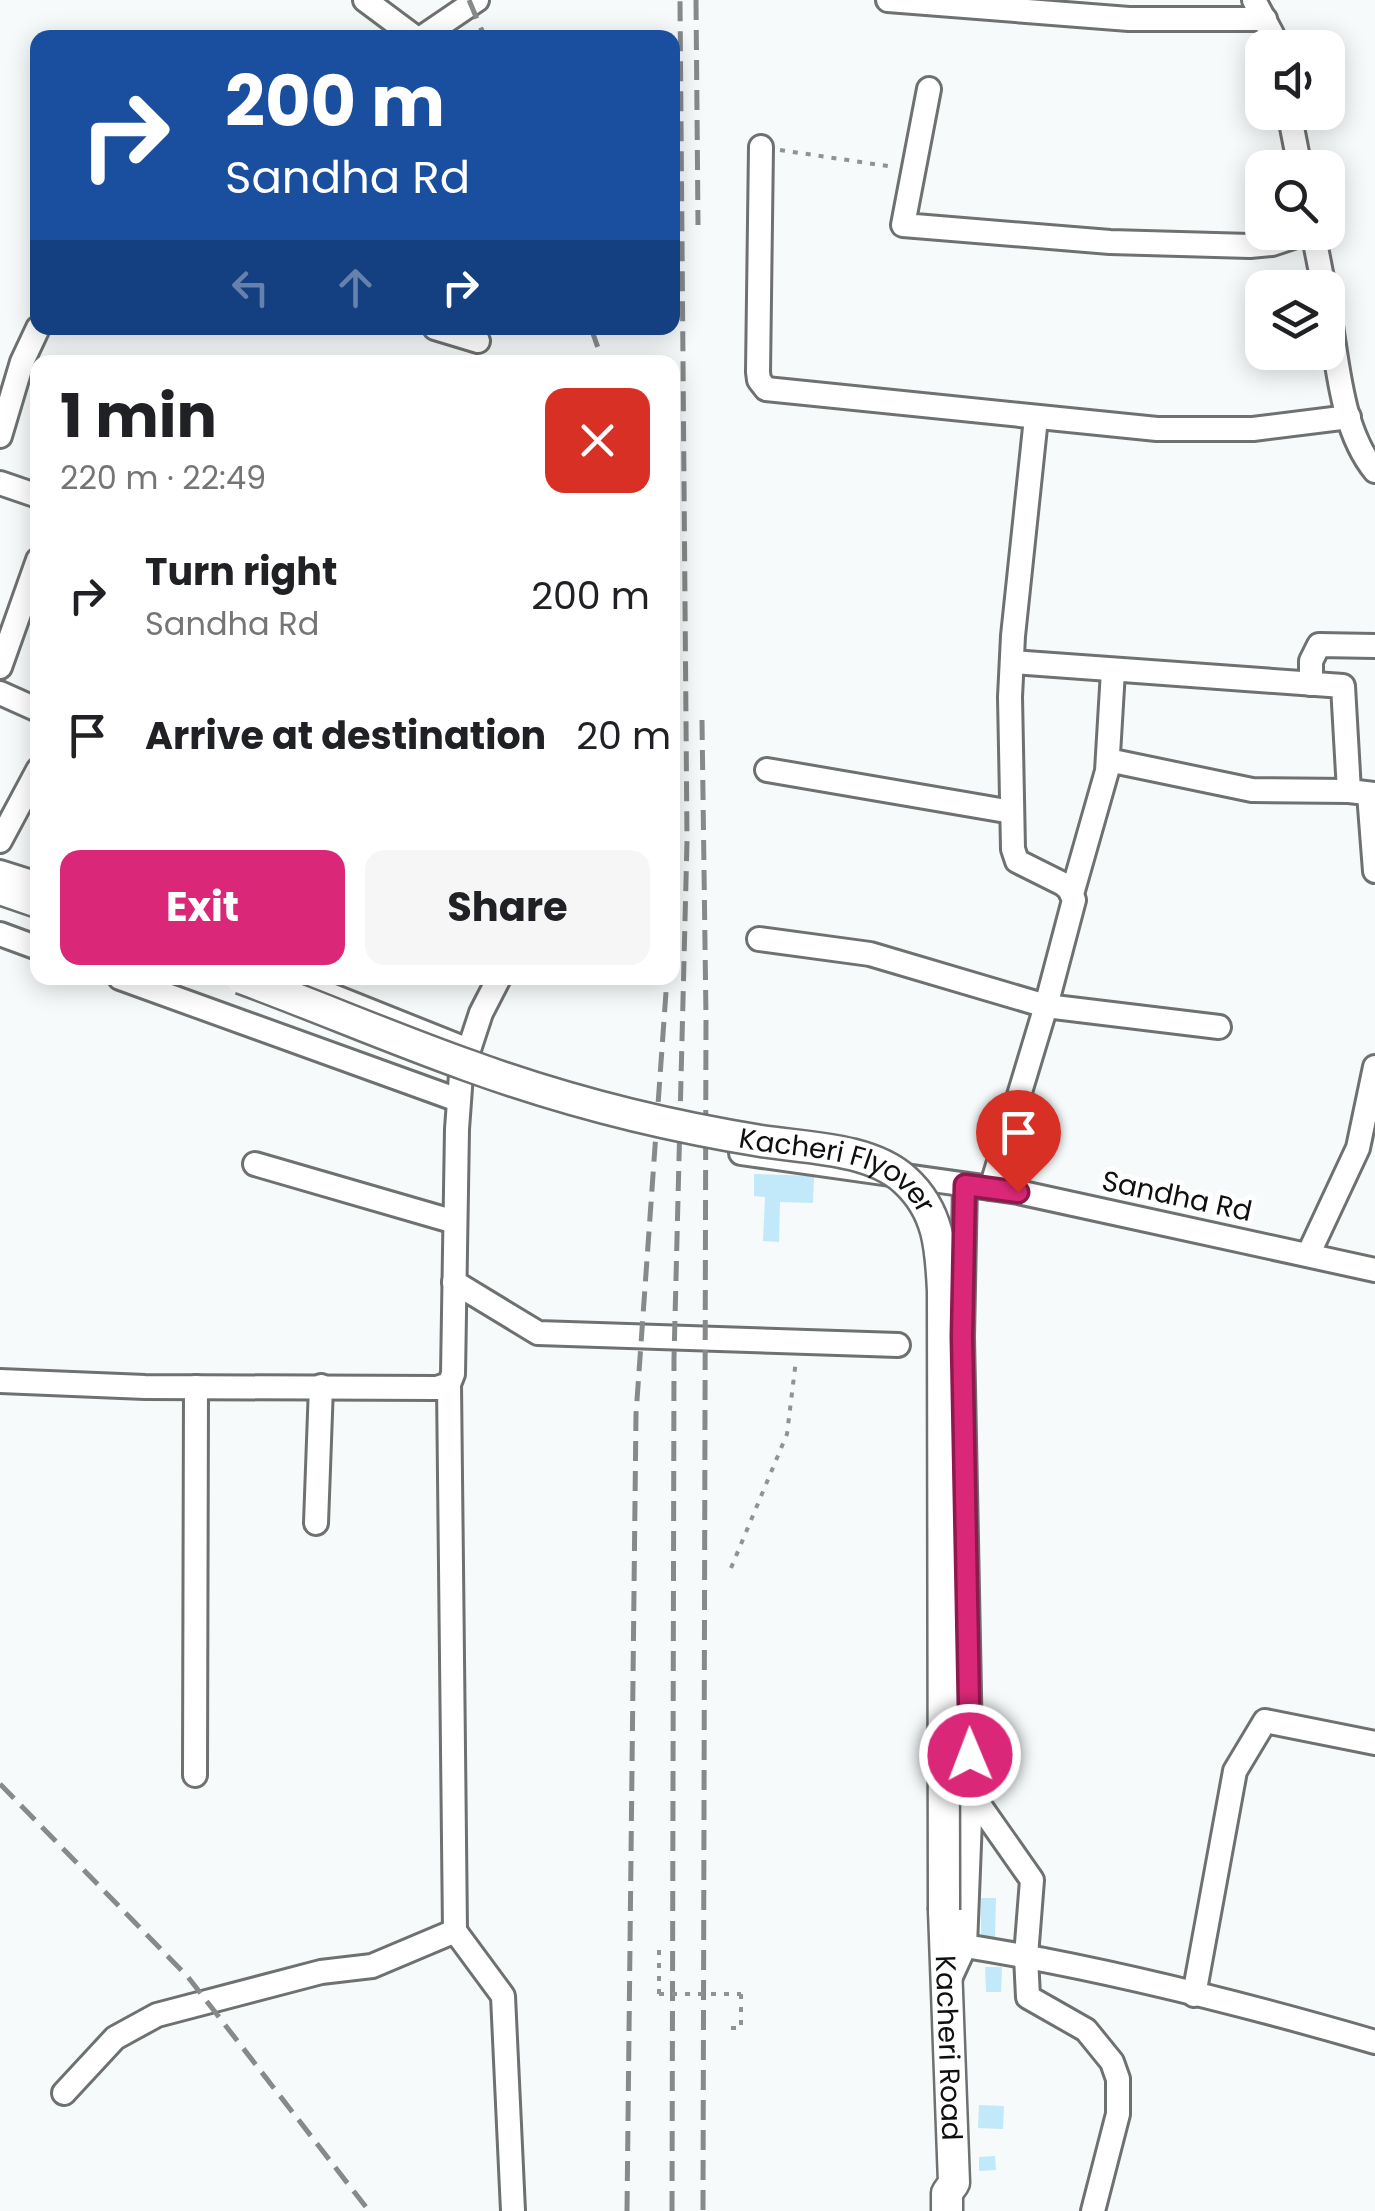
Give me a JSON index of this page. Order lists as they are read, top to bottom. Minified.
{"streets":{"main road":["Kacheri Flyover","Kacheri Road"],"street":["Sandha Rd"]},"crossings":[["Kacheri Flyover","Kacheri Road"]],"page":{"turn":["200 m","Sandha Rd"],"heading":["1 min","220 m · 22:49"],"list":[{"name":"Turn right","note":"Sandha Rd","value":"200 m"},{"name":"Arrive at destination","value":"20 m"}],"buttons":["Exit","Share"]}}
